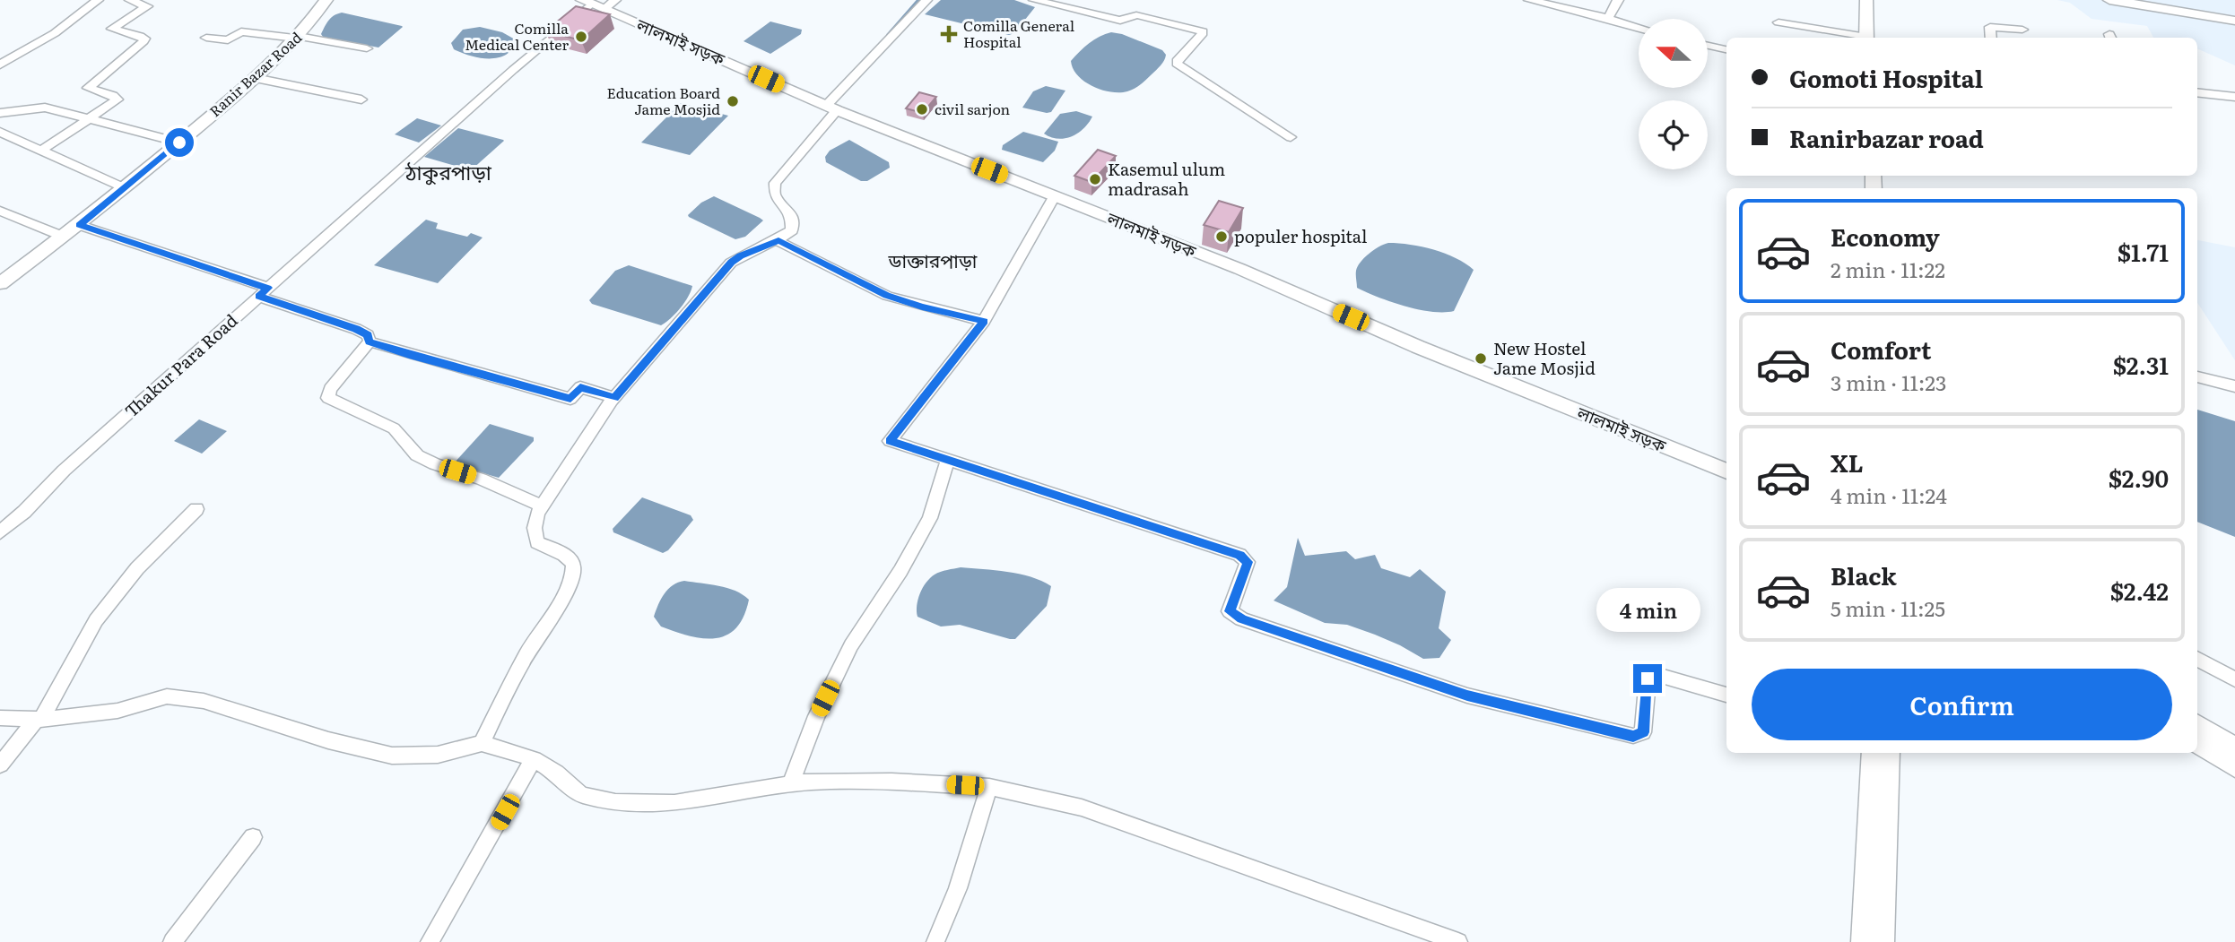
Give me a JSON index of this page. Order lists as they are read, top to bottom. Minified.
{"streets":{"main road":["লালমাই সড়ক","Ranir Bazar Road"],"street":["Thakur Para Road"]},"crossings":[["লালমাই সড়ক","Thakur Para Road"]],"districts":["ঠাকুরপাড়া","ডাক্তারপাড়া"],"places":{"health":["Comilla General Hospital"],"other":["Comilla Medical Center","Education Board Jame Mosjid","civil sarjon","Kasemul ulum madrasah","populer hospital","New Hostel Jame Mosjid"]},"north":"left","page":{"banner":["Gomoti Hospital","Ranirbazar road"],"list":[{"name":"Economy","note":"2 min · 11:22","value":"$1.71"},{"name":"Comfort","note":"3 min · 11:23","value":"$2.31"},{"name":"XL","note":"4 min · 11:24","value":"$2.90"},{"name":"Black","note":"5 min · 11:25","value":"$2.42"}],"bubble":"4 min","buttons":"Confirm"}}
